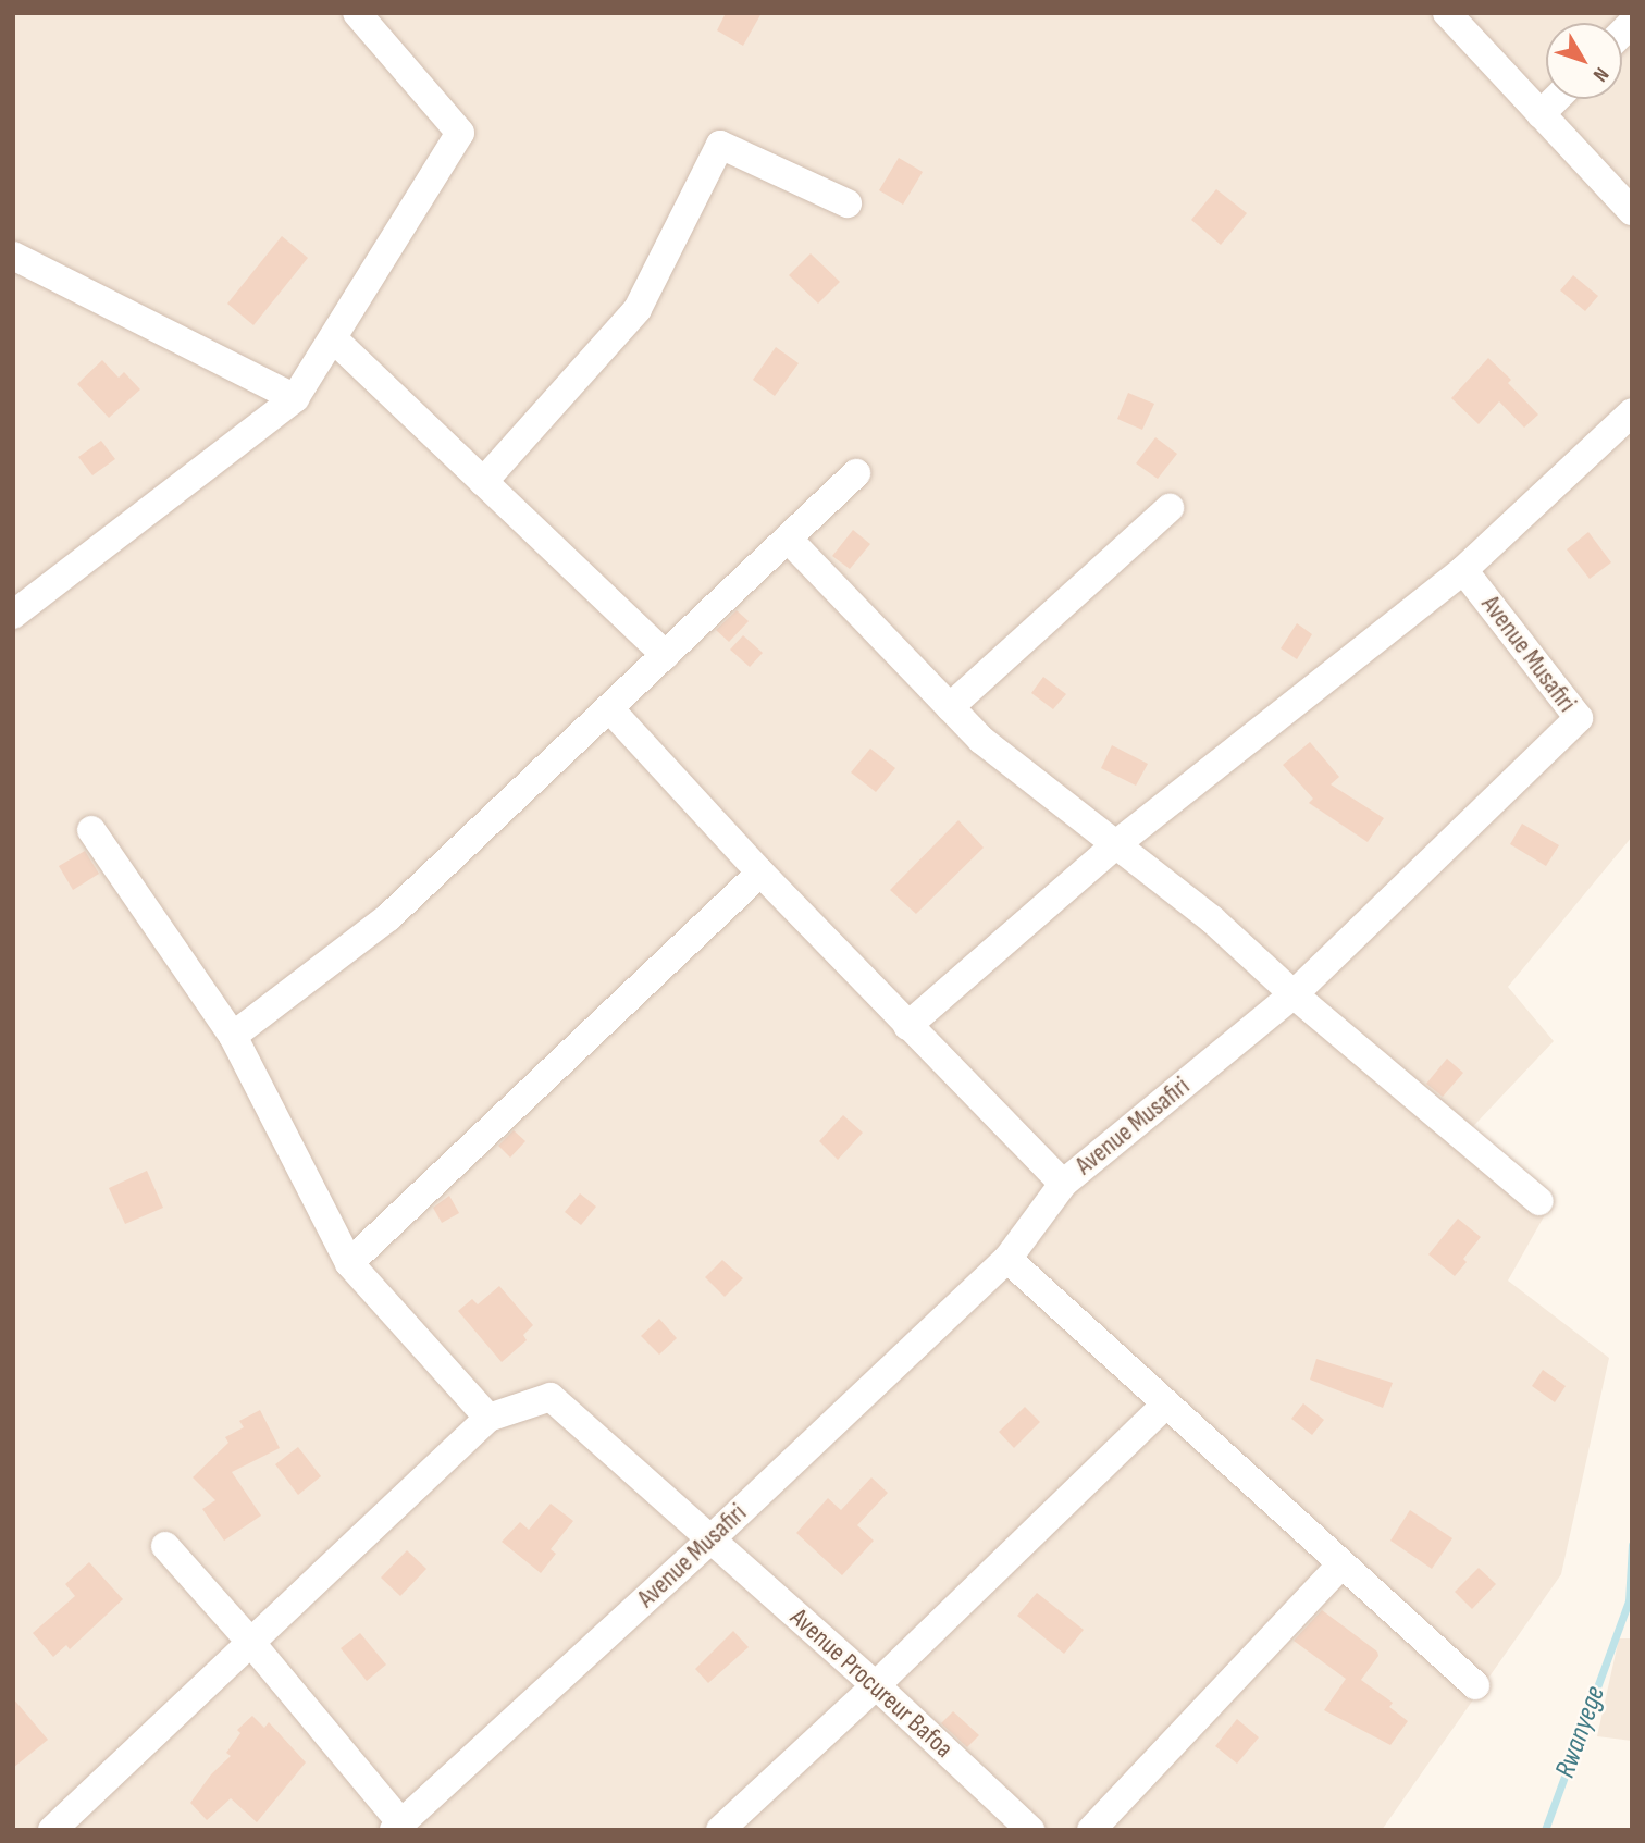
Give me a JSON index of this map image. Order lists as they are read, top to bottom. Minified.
{"streets":{"street":["Avenue Musafiri","Avenue Procureur Bafoa"]},"crossings":[["Avenue Musafiri","Avenue Procureur Bafoa"]],"water":["Rwanyege"],"north":"bottom right"}
